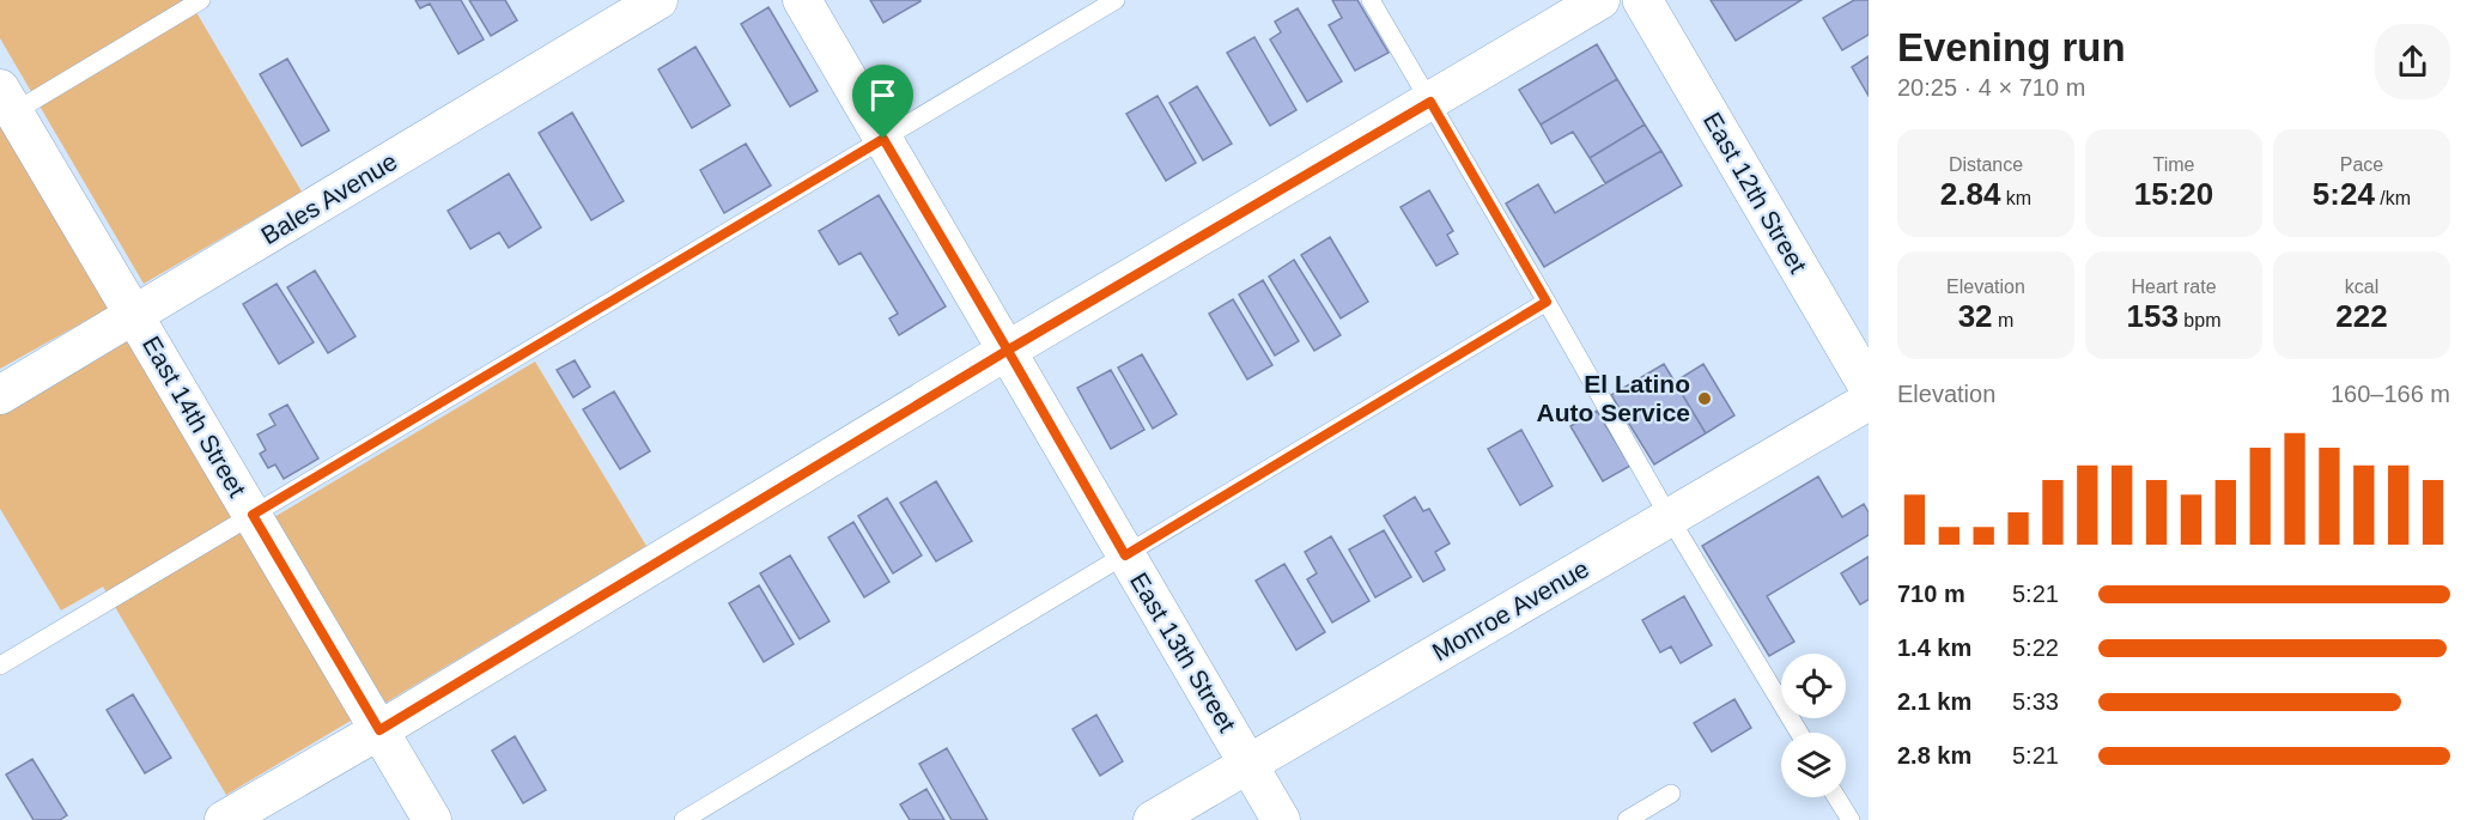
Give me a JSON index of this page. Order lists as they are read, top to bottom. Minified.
{"streets":{"street":["East 12th Street","Bales Avenue","East 14th Street","Monroe Avenue","East 13th Street"]},"crossings":[["Bales Avenue","East 14th Street"],["Monroe Avenue","East 13th Street"]],"places":["El Latino Auto Service"],"page":{"heading":["Evening run","20:25 · 4 × 710 m"],"stats":[["Distance","2.84 km"],["Time","15:20"],["Pace","5:24 /km"],["Elevation","32 m"],["Heart rate","153 bpm"],["kcal","222"]],"chart":["Elevation","160–166 m"],"list":[{"name":"710 m","note":"5:21"},{"name":"1.4 km","note":"5:22"},{"name":"2.1 km","note":"5:33"},{"name":"2.8 km","note":"5:21"}]}}
